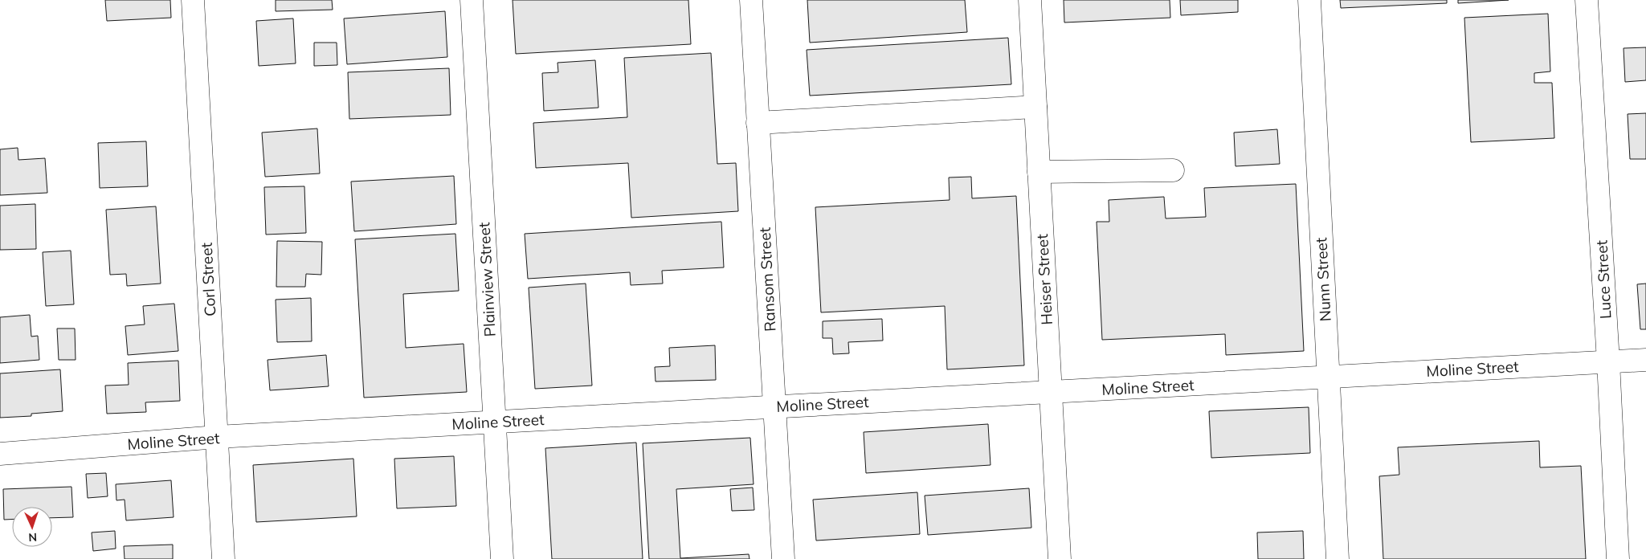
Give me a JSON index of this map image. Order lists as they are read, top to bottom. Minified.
{"streets":{"street":["Corl Street","Plainview Street","Ransom Street","Heiser Street","Nunn Street","Luce Street","Moline Street"]},"crossings":[["Corl Street","Moline Street"],["Plainview Street","Moline Street"],["Ransom Street","Moline Street"],["Heiser Street","Moline Street"],["Nunn Street","Moline Street"],["Luce Street","Moline Street"]],"north":"bottom"}
